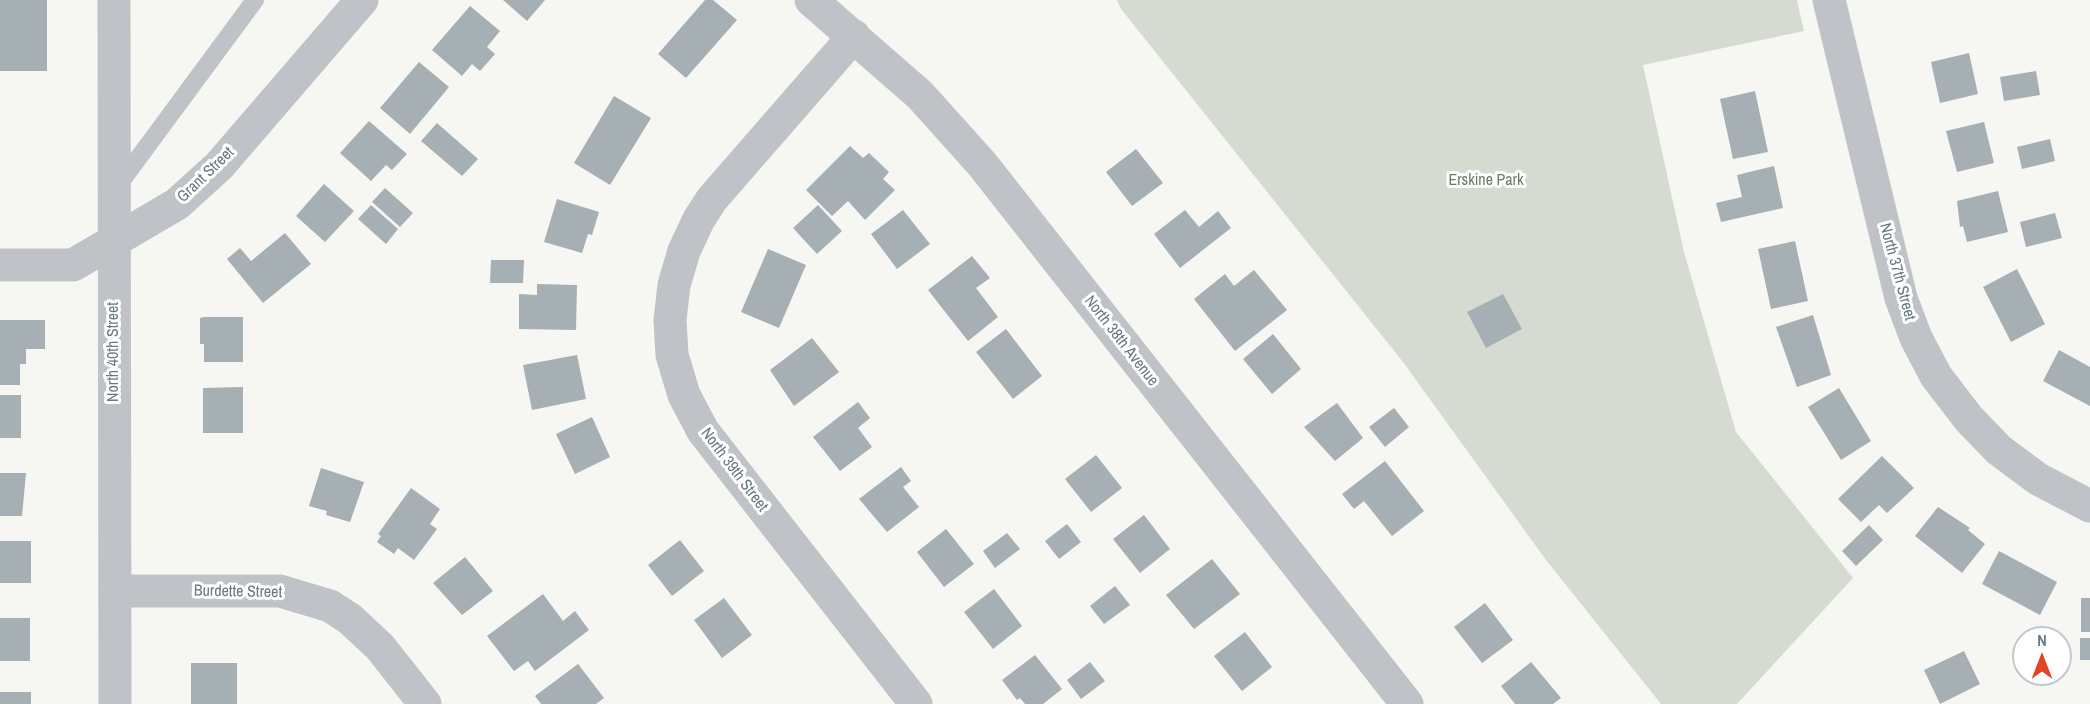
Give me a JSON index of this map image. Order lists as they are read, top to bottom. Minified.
{"streets":{"street":["Grant Street","North 37th Street","North 38th Avenue","North 40th Street","North 39th Street","Burdette Street"]},"crossings":[["Grant Street","North 40th Street"],["North 38th Avenue","North 39th Street"],["North 40th Street","Burdette Street"]],"parks":["Erskine Park"],"north":"top"}
